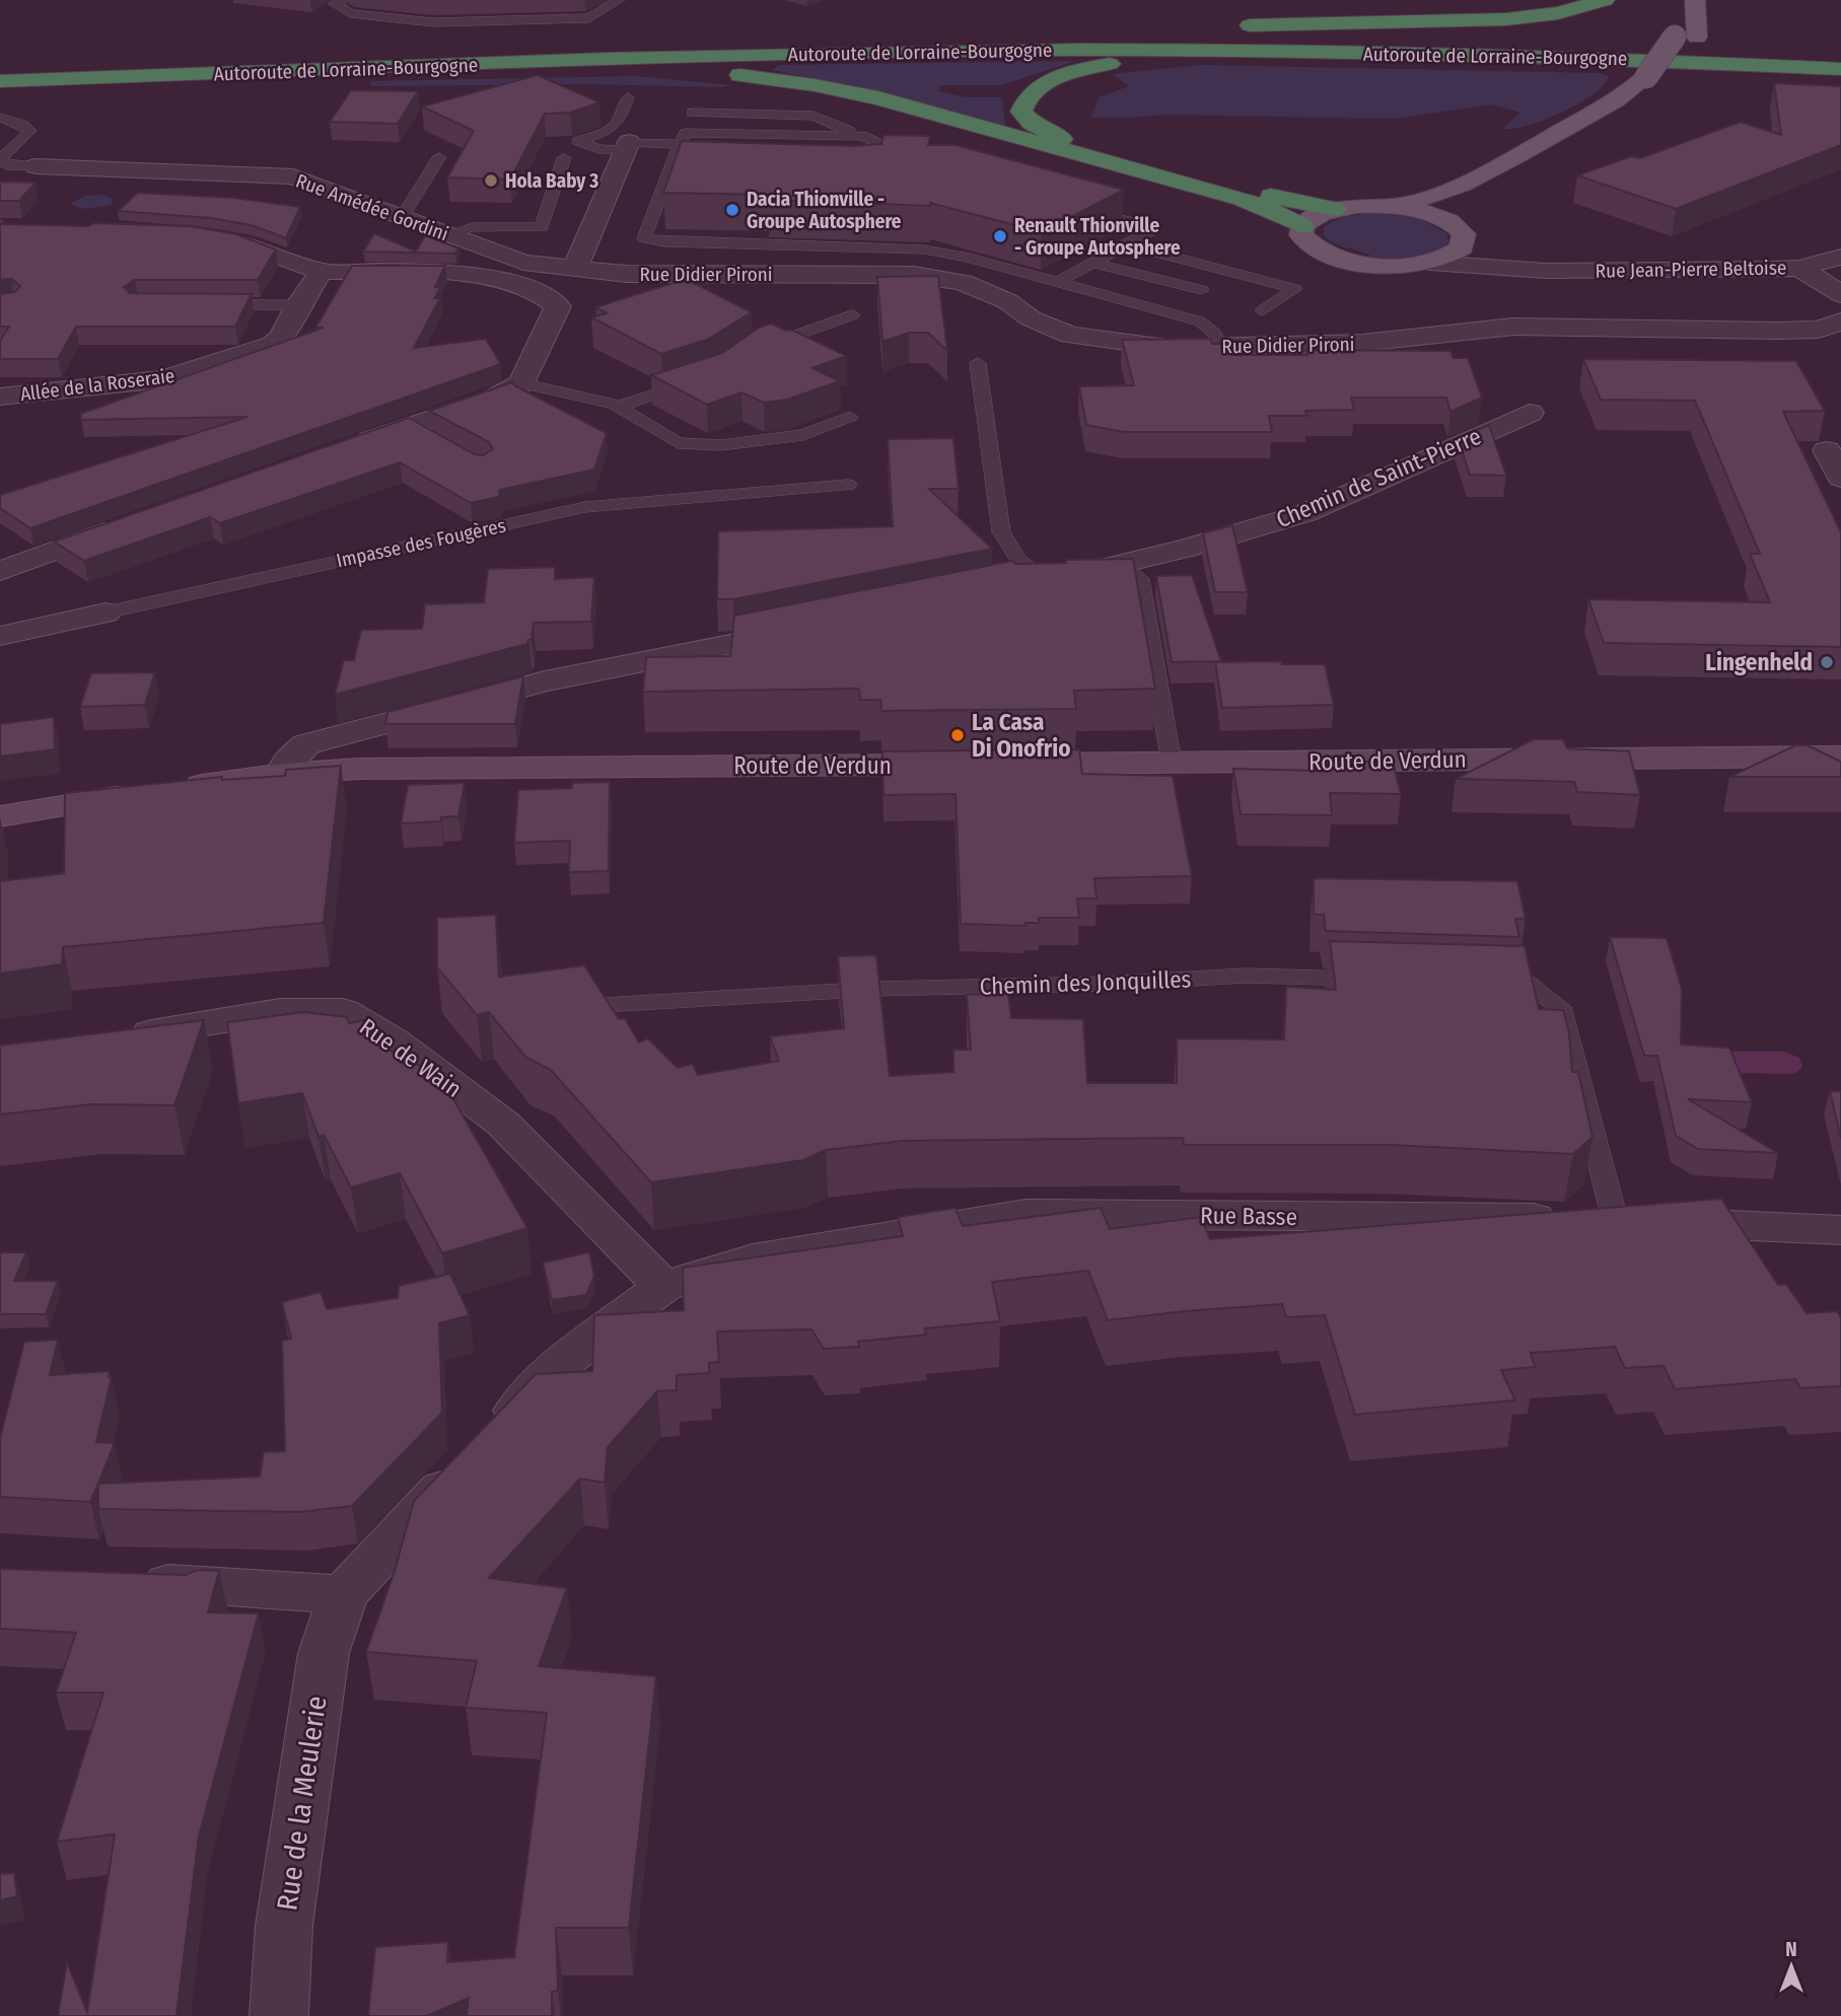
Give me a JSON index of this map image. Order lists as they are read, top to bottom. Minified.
{"streets":{"highway":["Autoroute de Lorraine-Bourgogne"],"main road":["Route de Verdun"],"street":["Rue Amédée Gordini","Rue Jean-Pierre Beltoise","Rue Didier Pironi","Allée de la Roseraie","Chemin de Saint-Pierre","Impasse des Fougères","Rue de Wain","Rue Basse","Rue de la Meulerie"],"lane":["Chemin des Jonquilles"]},"crossings":[["Rue Amédée Gordini","Rue Didier Pironi"],["Rue de Wain","Rue Basse"],["Rue Basse","Rue de la Meulerie"]],"places":["Hola Baby 3","Dacia Thionville - Groupe Autosphere","Renault Thionville - Groupe Autosphere","Lingenheld","La Casa Di Onofrio"],"north":"top"}
